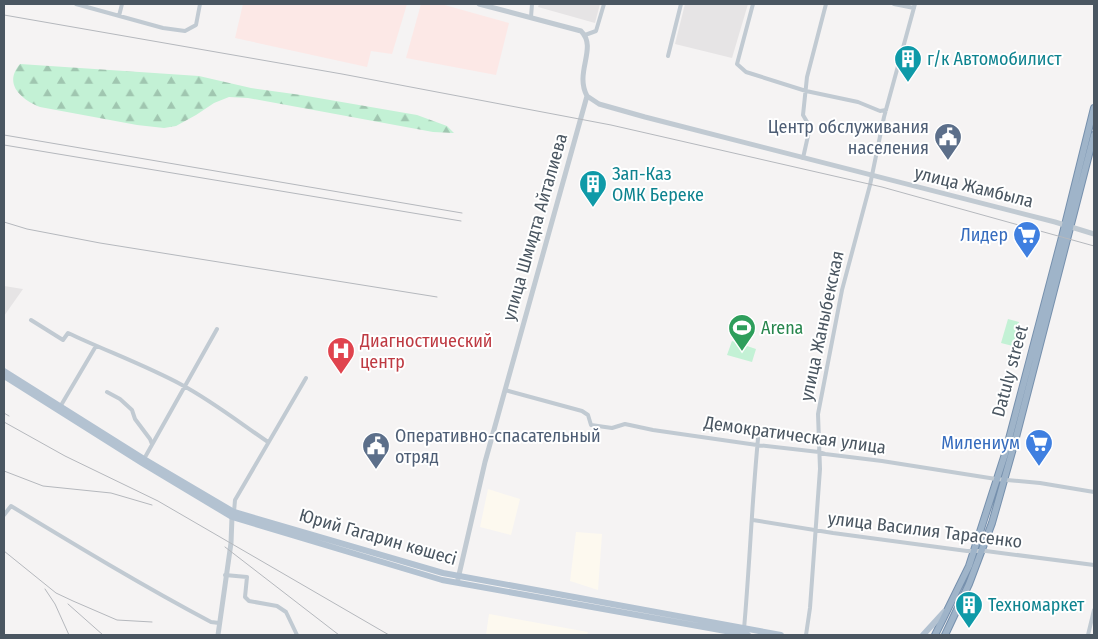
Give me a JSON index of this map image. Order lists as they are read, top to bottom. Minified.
{"streets":{"highway":["Datuly street"],"main road":["Юрий Гагарин көшесі"],"street":["улица Жамбыла","улица Шмидта Айталиева","улица Жаныбекская","Демократическая улица","улица Василия Тарасенко"]},"crossings":[["улица Жамбыла","улица Шмидта Айталиева"],["улица Жамбыла","улица Жаныбекская"],["улица Жамбыла","Datuly street"],["улица Шмидта Айталиева","Демократическая улица"],["улица Шмидта Айталиева","Юрий Гагарин көшесі"],["улица Жаныбекская","Демократическая улица"],["улица Жаныбекская","улица Василия Тарасенко"],["Datuly street","Демократическая улица"],["Datuly street","улица Василия Тарасенко"]],"places":{"building":["г/к Автомобилист","Зап-Каз ОМК Береке","Техномаркет"],"public building":["Центр обслуживания наcеления","Оперативно-спасательный отряд"],"supermarket":["Лидер","Милениум"],"sports":["Arena"],"hospital":["Диагностический центр"]}}
